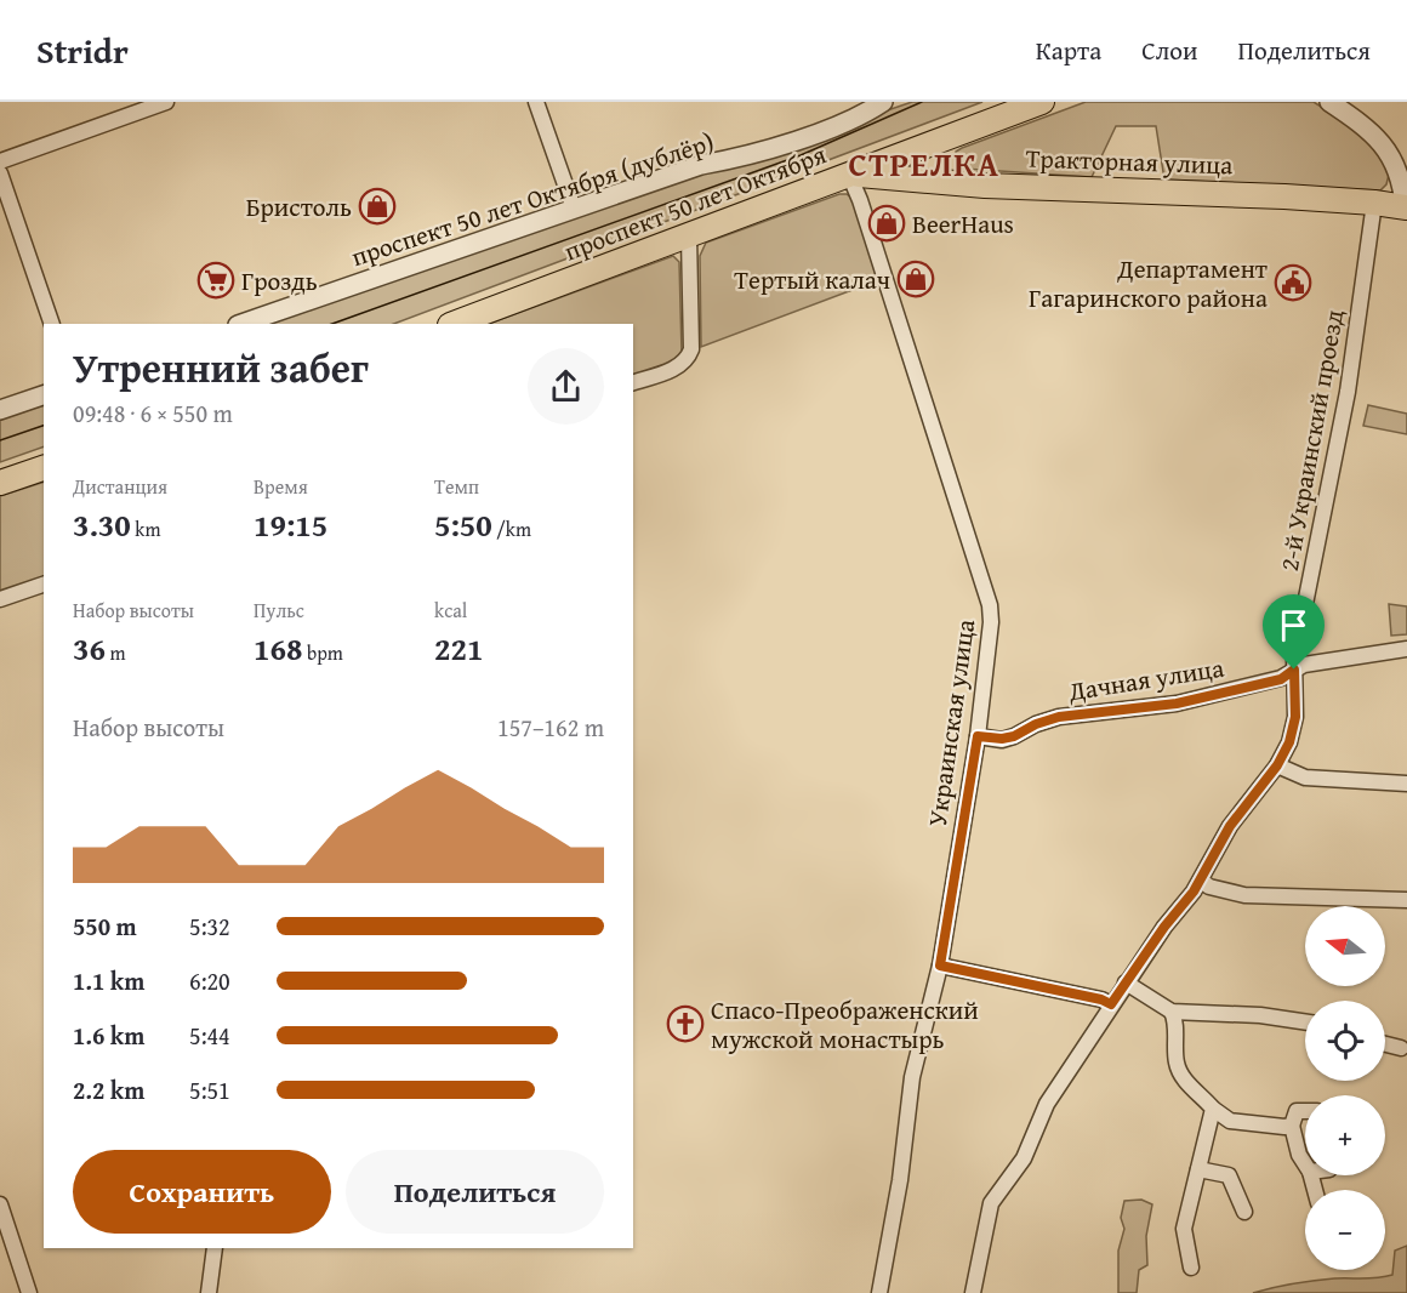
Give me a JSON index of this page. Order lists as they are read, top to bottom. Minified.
{"streets":{"main road":["Тракторная улица","проспект 50 лет Октября"],"street":["проспект 50 лет Октября (дублёр)","2-й Украинский проезд","Дачная улица","Украинская улица"]},"crossings":[["Тракторная улица","проспект 50 лет Октября"],["Тракторная улица","2-й Украинский проезд"],["Тракторная улица","Украинская улица"],["проспект 50 лет Октября","Украинская улица"],["2-й Украинский проезд","Дачная улица"],["Дачная улица","Украинская улица"]],"districts":["СТРЕЛКА"],"places":{"shop":["Бристоль","BeerHaus","Тертый калач"],"supermarket":["Гроздь"],"public building":["Департамент Гагаринского района"],"church":["Спасо-Преображенский мужской монастырь"]},"north":"left","page":{"header":"Stridr","nav":["Карта","Слои","Поделиться"],"heading":["Утренний забег","09:48 · 6 × 550 m"],"stats":[["Дистанция","3.30 km"],["Время","19:15"],["Темп","5:50 /km"],["Набор высоты","36 m"],["Пульс","168 bpm"],["kcal","221"]],"chart":["Набор высоты","157–162 m"],"list":[{"name":"550 m","note":"5:32"},{"name":"1.1 km","note":"6:20"},{"name":"1.6 km","note":"5:44"},{"name":"2.2 km","note":"5:51"}],"map_buttons":["+","−"],"buttons":["Сохранить","Поделиться"]}}
